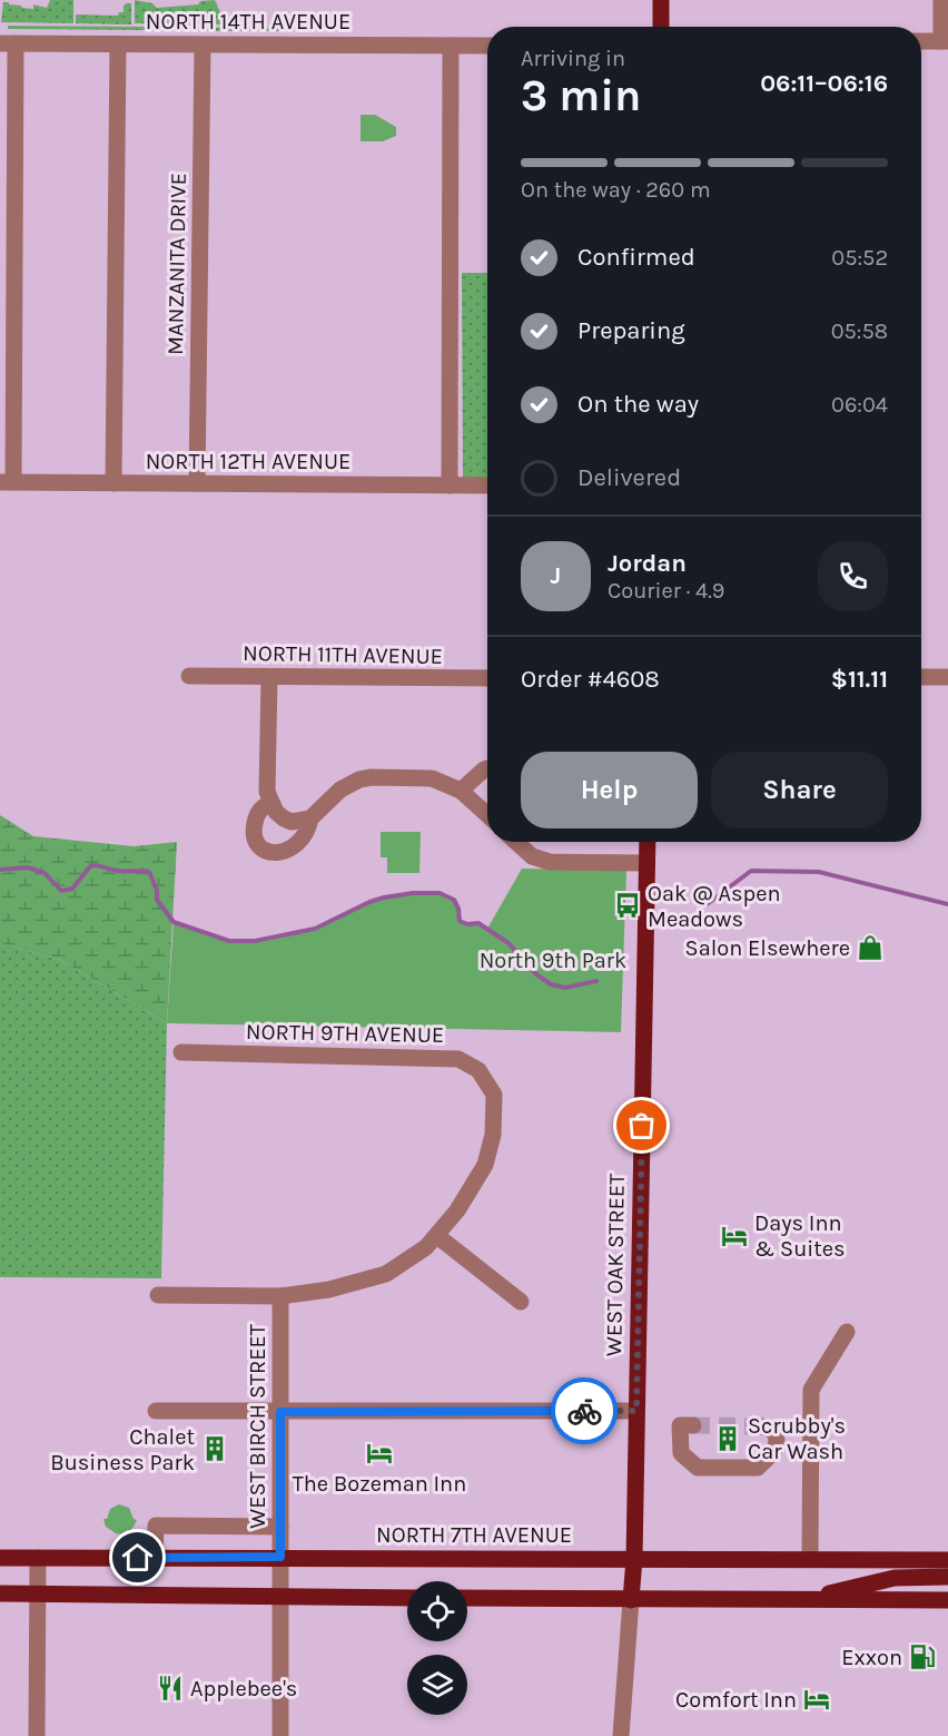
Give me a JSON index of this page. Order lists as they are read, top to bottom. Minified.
{"streets":{"main road":["WEST OAK STREET","NORTH 7TH AVENUE"],"street":["NORTH 14TH AVENUE","MANZANITA DRIVE","NORTH 12TH AVENUE","NORTH 11TH AVENUE","NORTH 9TH AVENUE","WEST BIRCH STREET"]},"crossings":[["NORTH 14TH AVENUE","MANZANITA DRIVE"],["MANZANITA DRIVE","NORTH 12TH AVENUE"],["NORTH 9TH AVENUE","WEST BIRCH STREET"],["WEST OAK STREET","NORTH 7TH AVENUE"],["WEST BIRCH STREET","NORTH 7TH AVENUE"]],"parks":["North 9th Park"],"places":{"bus stop":["Oak @ Aspen Meadows"],"shop":["Salon Elsewhere"],"hotel":["Days Inn & Suites","The Bozeman Inn","Comfort Inn"],"building":["Scrubby's Car Wash","Chalet Business Park"],"fuel station":["Exxon"],"restaurant":["Applebee's"]},"page":{"heading":["3 min","Arriving in","06:11–06:16"],"panel":["Jordan","Courier · 4.9","Order #4608","$11.11"],"bar":"On the way · 260 m","list":[["Confirmed","05:52"],["Preparing","05:58"],["On the way","06:04"],"Delivered"],"round":"J","buttons":["Help","Share"]}}
